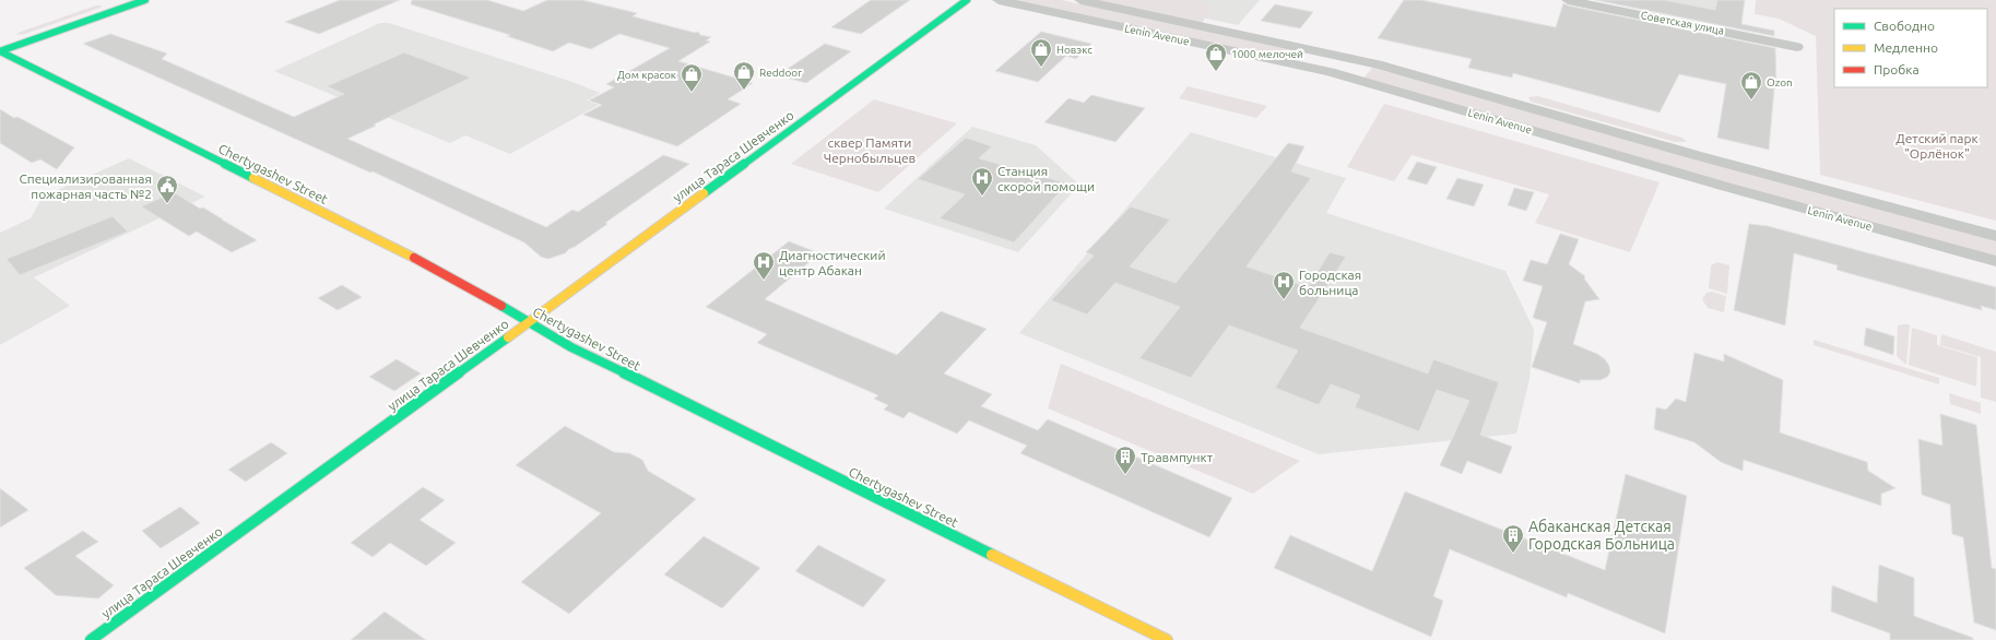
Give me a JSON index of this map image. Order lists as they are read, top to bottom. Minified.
{"streets":{"street":["Советская улица","Lenin Avenue","улица Тараса Шевченко","Chertygashev Street"]},"crossings":[["улица Тараса Шевченко","Chertygashev Street"]],"parks":["Детский парк \"Орлёнок\"","сквер Памяти Чернобыльцев"],"places":{"shop":["Новэкс","1000 мелочей","Reddoor","Дом красок","Ozon"],"hospital":["Станция скорой помощи","Диагностический центр Абакан","Городская больница"],"public building":["Специализированная пожарная часть №2"],"building":["Травмпункт","Абаканская Детская Городская Больница"]},"legend":["Свободно","Медленно","Пробка"]}
